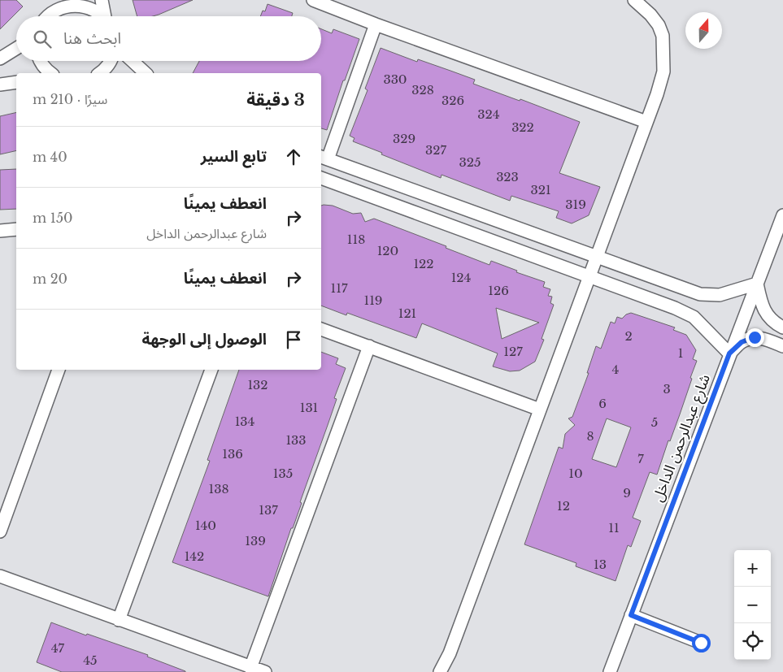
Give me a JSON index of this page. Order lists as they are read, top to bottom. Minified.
{"streets":{"street":["شارع عبدالرحمن الداخل"]},"house_numbers":["330","328","326","324","322","329","327","325","323","321","319","118","120","122","124","117","126","119","121","2","127","1","4","132","3","6","131","134","5","8","133","136","7","135","10","138","9","12","137","140","11","139","142","13","47","45"],"north":"top","page":{"search":"ابحث هنا","heading":["3 دقيقة","سيرًا · 210 m"],"list":[["تابع السير","40 m"],["انعطف يمينًا","شارع عبدالرحمن الداخل","150 m"],["انعطف يمينًا","20 m"],"الوصول إلى الوجهة"],"map_buttons":["+","−"]}}
